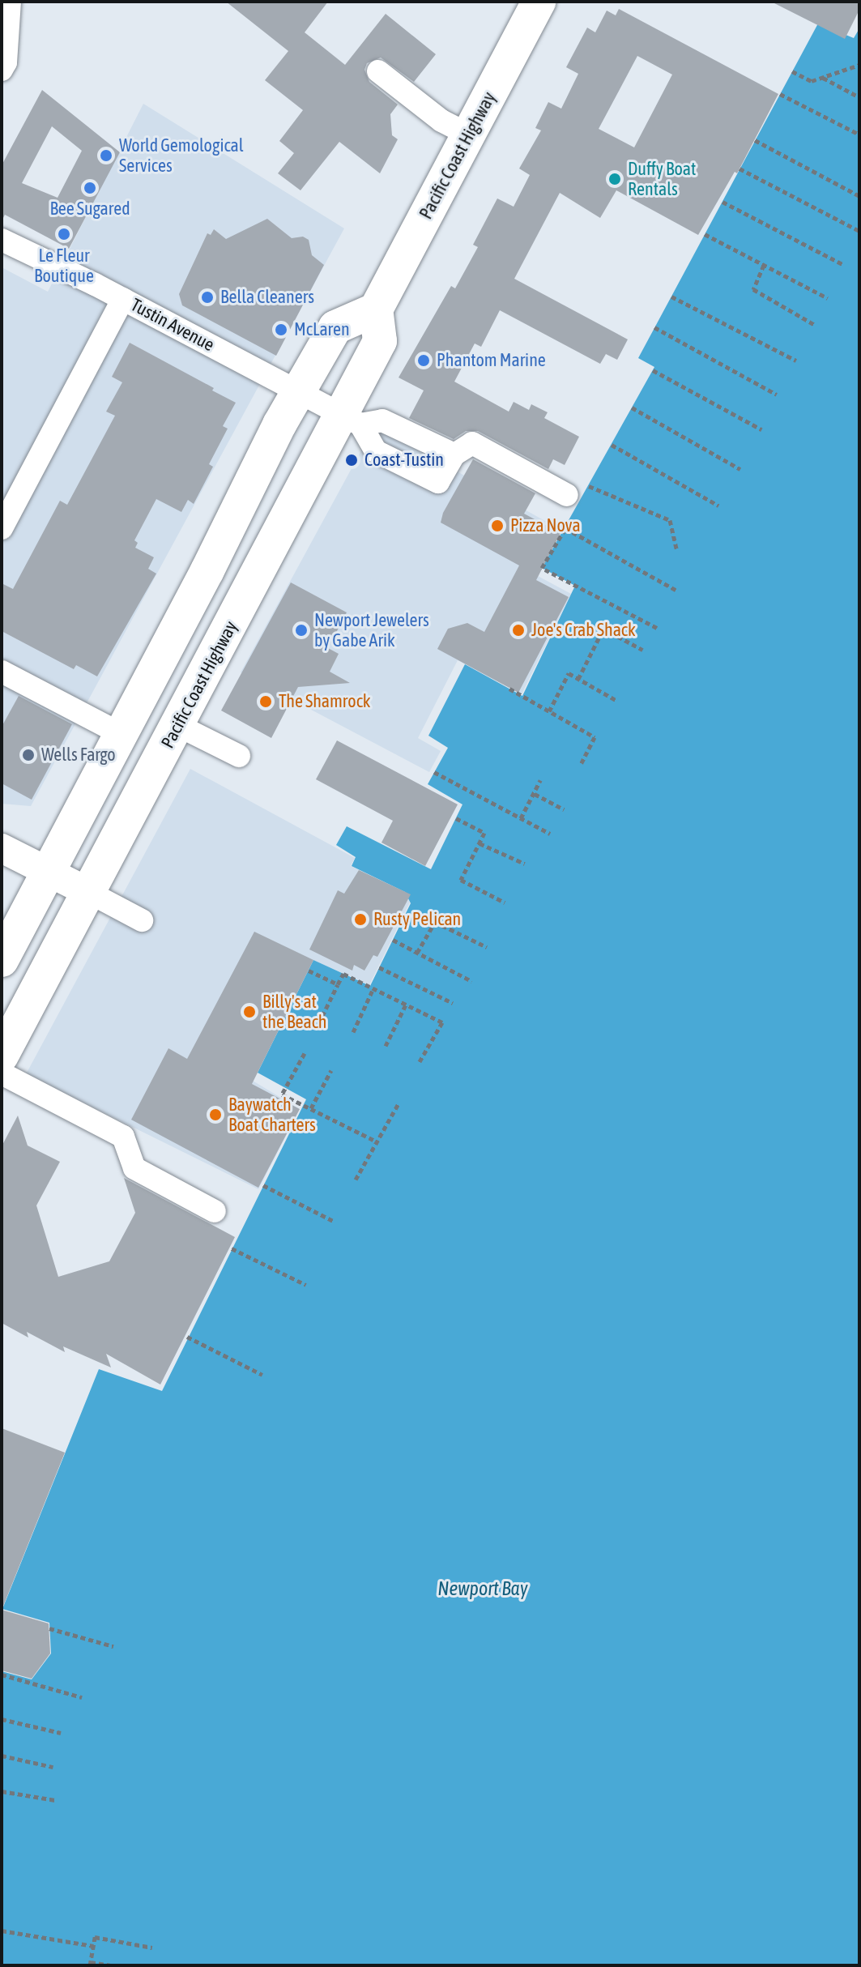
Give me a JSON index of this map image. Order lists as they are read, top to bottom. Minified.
{"streets":{"highway":["Pacific Coast Highway"],"street":["Tustin Avenue"]},"crossings":[["Pacific Coast Highway","Tustin Avenue"]],"water":["Newport Bay"],"places":["World Gemological Services","Duffy Boat Rentals","Bee Sugared","Le Fleur Boutique","Bella Cleaners","McLaren","Phantom Marine","Coast-Tustin","Pizza Nova","Newport Jewelers by Gabe Arik","Joe's Crab Shack","The Shamrock","Wells Fargo","Rusty Pelican","Billy's at the Beach","Baywatch Boat Charters"]}
